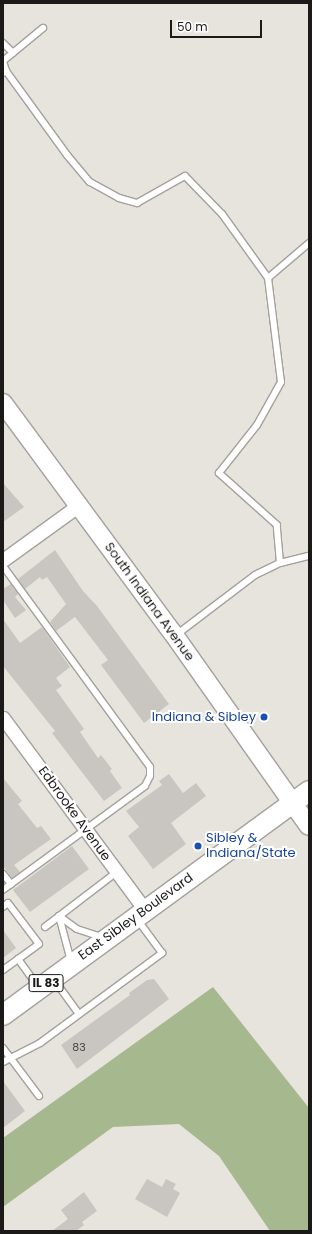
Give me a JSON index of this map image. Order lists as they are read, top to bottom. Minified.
{"streets":{"main road":["South Indiana Avenue","East Sibley Boulevard","IL 83"],"street":["Edbrooke Avenue"]},"crossings":[["South Indiana Avenue","East Sibley Boulevard"],["Edbrooke Avenue","East Sibley Boulevard"]],"places":["Indiana & Sibley","Sibley & Indiana/State"],"house_numbers":["83"],"scale_bar":"50 m"}
